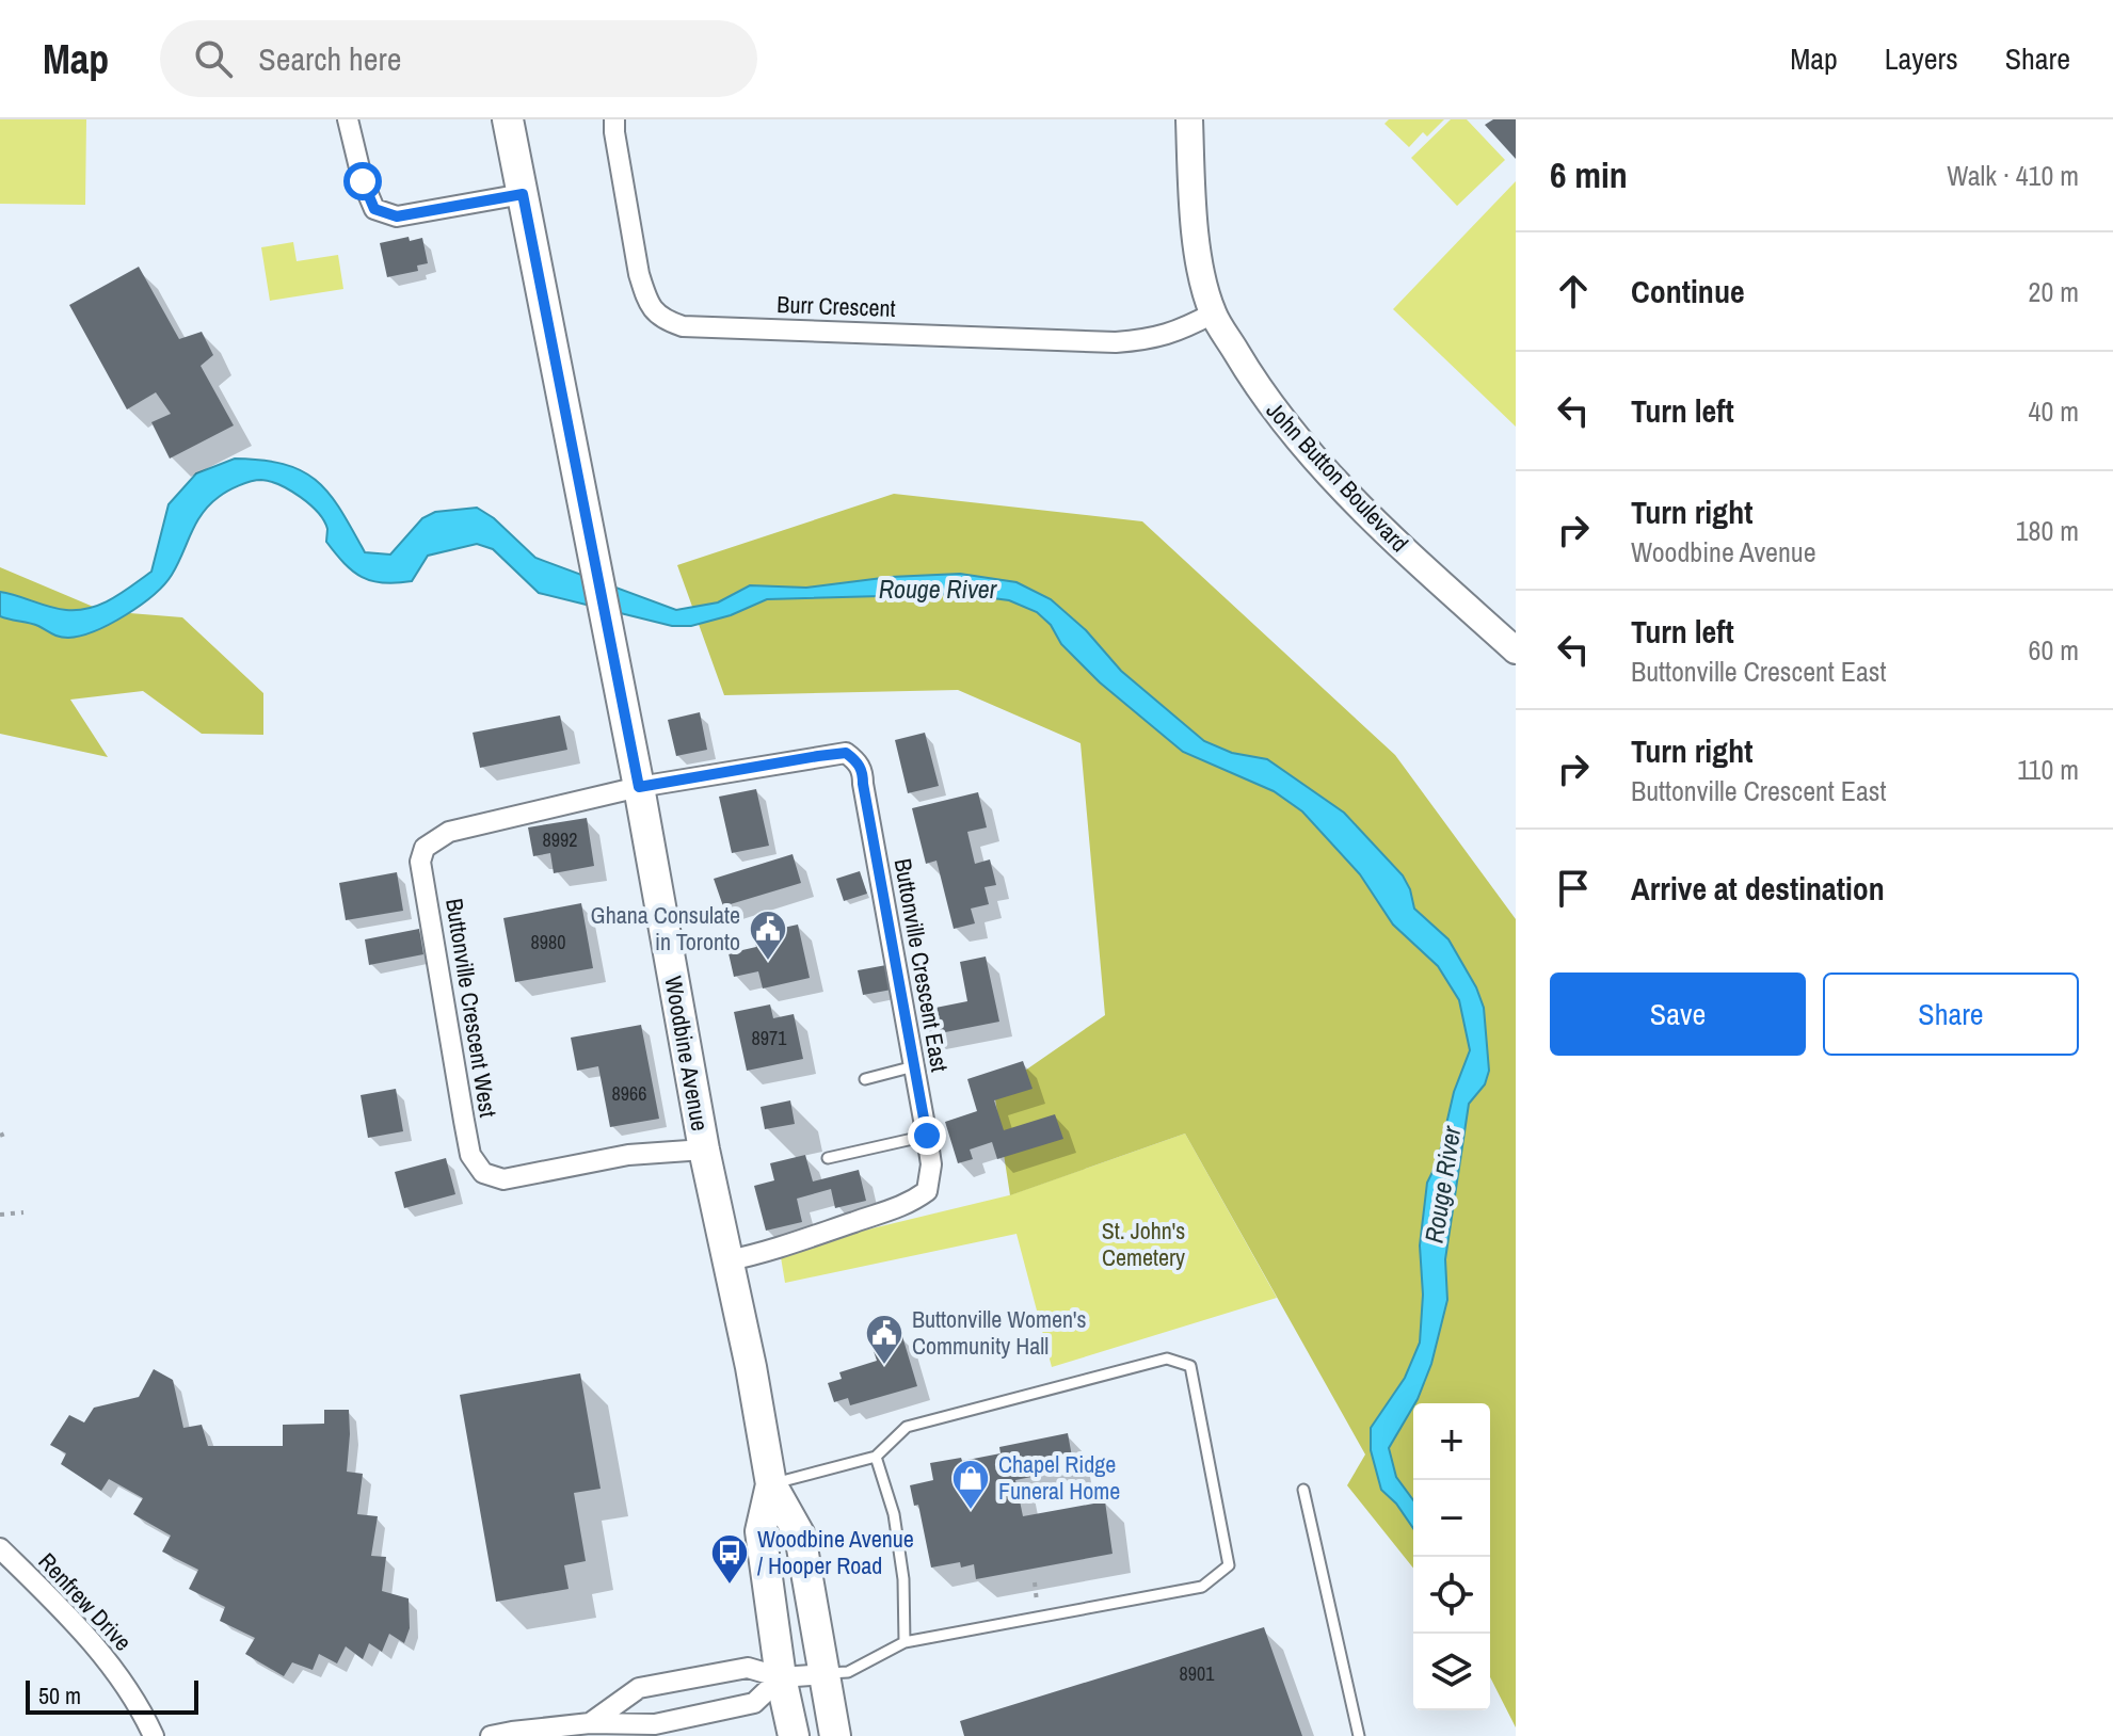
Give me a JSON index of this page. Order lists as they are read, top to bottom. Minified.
{"streets":{"main road":["Woodbine Avenue"],"street":["Burr Crescent","John Button Boulevard","Buttonville Crescent East","Buttonville Crescent West","Renfrew Drive"]},"crossings":[["Burr Crescent","John Button Boulevard"],["Buttonville Crescent East","Buttonville Crescent West"],["Buttonville Crescent East","Woodbine Avenue"],["Buttonville Crescent West","Woodbine Avenue"]],"water":["Rouge River"],"parks":["St. John's Cemetery"],"places":{"public building":["Ghana Consulate in Toronto","Buttonville Women's Community Hall"],"shop":["Chapel Ridge Funeral Home"],"bus stop":["Woodbine Avenue / Hooper Road"]},"house_numbers":["8992","8980","8971","8966","8901"],"scale_bar":"50 m","page":{"header":"Map","search":"Search here","nav":["Map","Layers","Share"],"heading":["6 min","Walk · 410 m"],"list":[["Continue","20 m"],["Turn left","40 m"],["Turn right","Woodbine Avenue","180 m"],["Turn left","Buttonville Crescent East","60 m"],["Turn right","Buttonville Crescent East","110 m"],"Arrive at destination"],"buttons":["Save","Share"],"map_buttons":["+","−"],"scale":"50 m"}}
